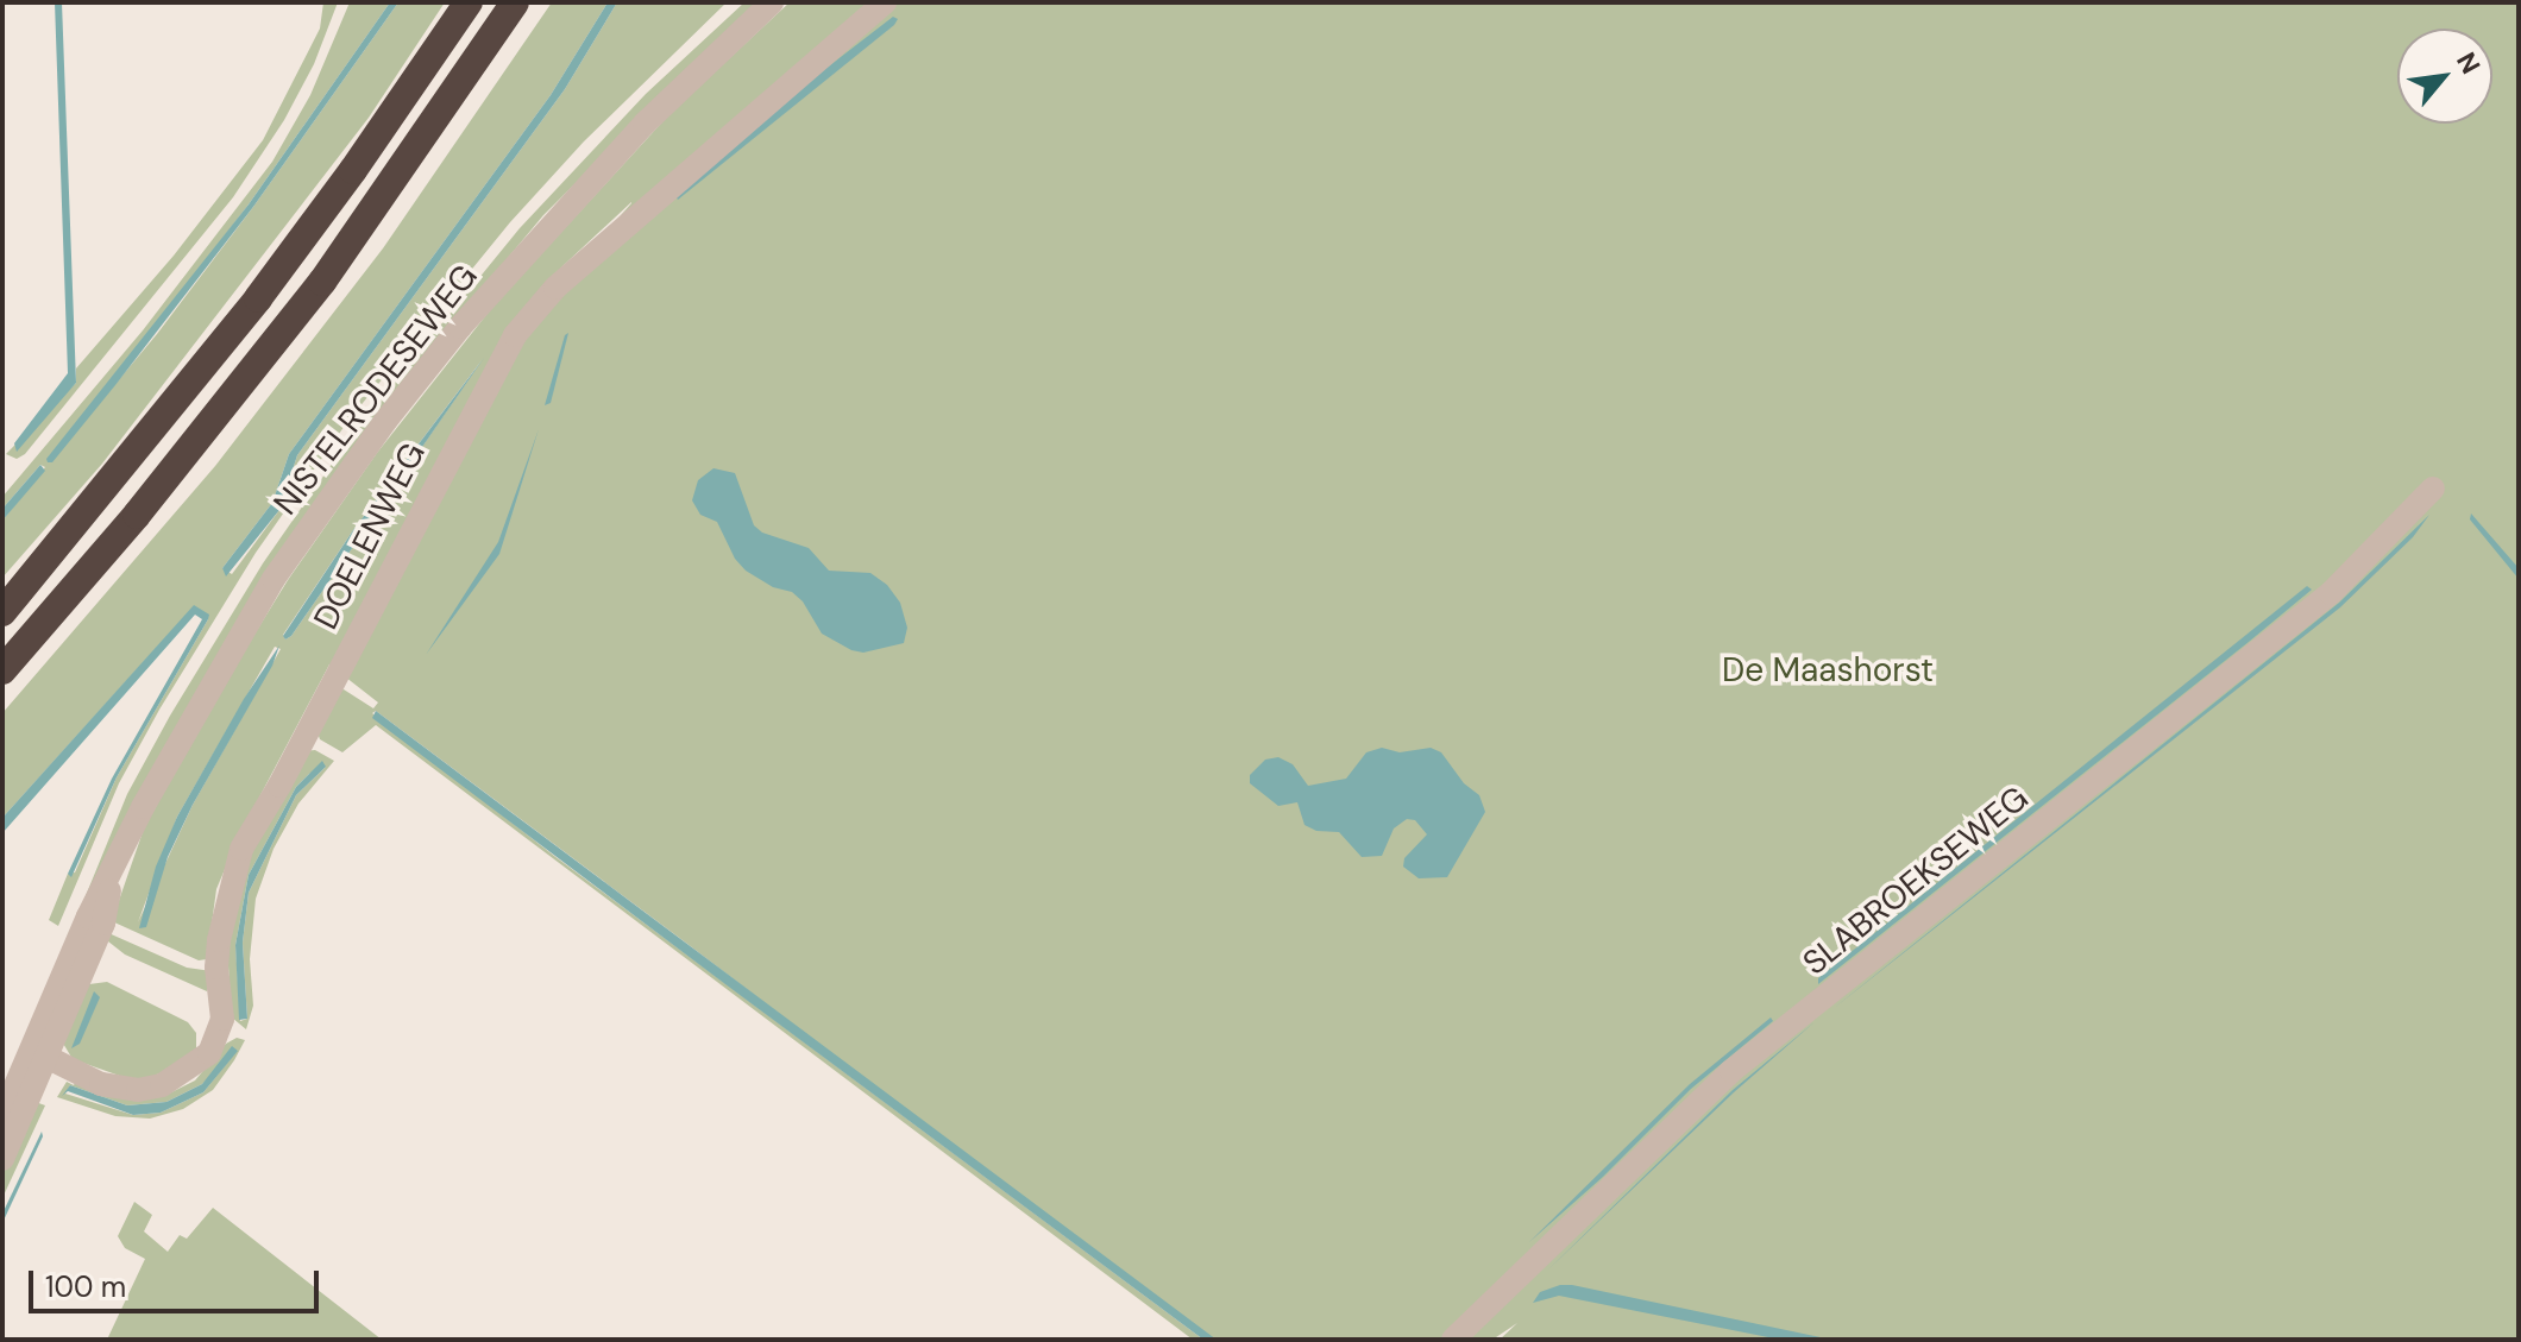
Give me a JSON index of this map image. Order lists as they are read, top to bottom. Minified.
{"streets":{"street":["NISTELRODESEWEG","DOELENWEG","SLABROEKSEWEG"]},"crossings":[["NISTELRODESEWEG","DOELENWEG"]],"parks":["De Maashorst"],"scale_bar":"100 m","north":"top right"}
